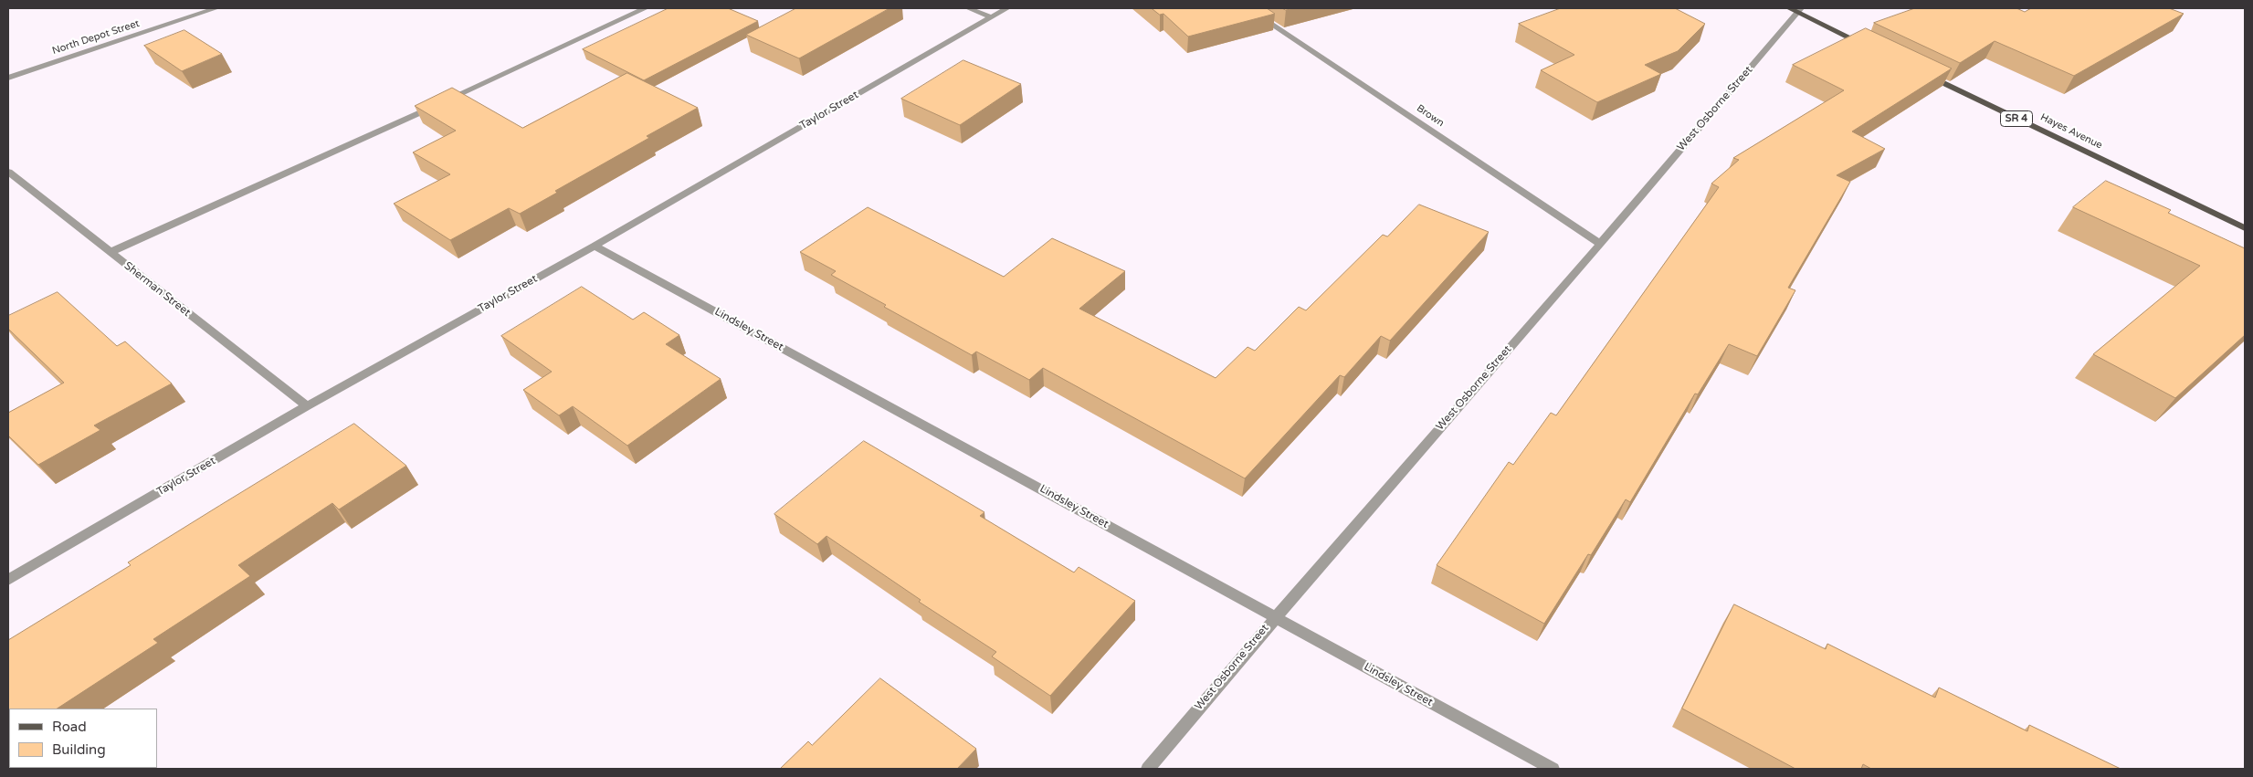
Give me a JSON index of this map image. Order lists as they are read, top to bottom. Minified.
{"streets":{"main road":["SR 4","Hayes Avenue"],"street":["North Depot Street","West Osborne Street","Taylor Street","Brown","Sherman Street","Lindsley Street"]},"crossings":[["West Osborne Street","Brown"],["West Osborne Street","Lindsley Street"],["Taylor Street","Sherman Street"],["Taylor Street","Lindsley Street"]],"legend":["Road","Building"]}
